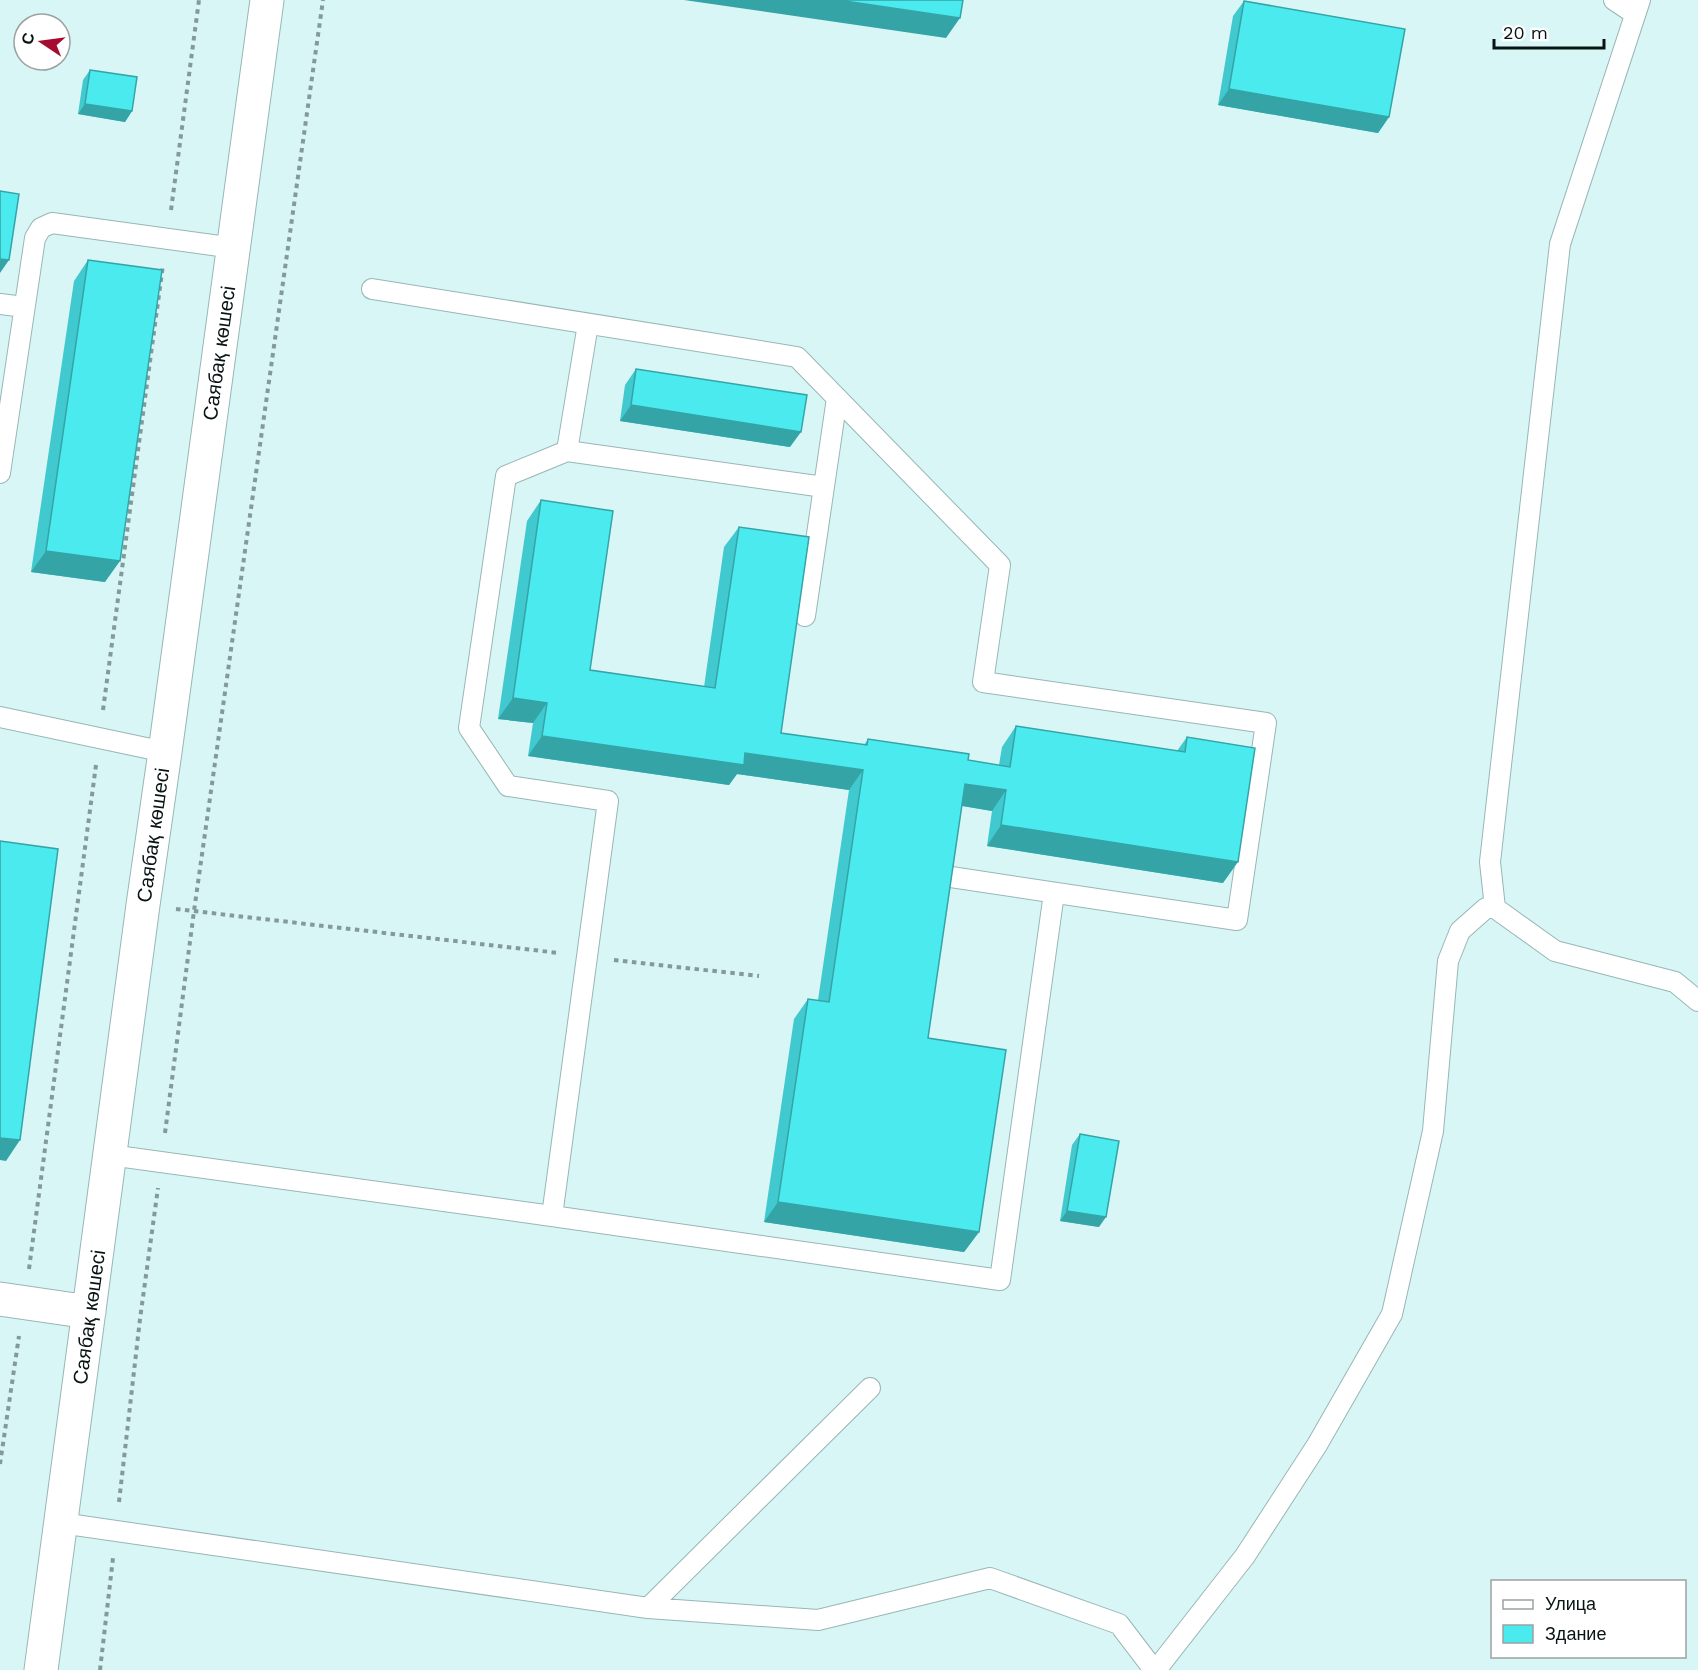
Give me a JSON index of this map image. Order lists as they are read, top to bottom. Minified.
{"streets":{"street":["Саябақ көшесі"]},"legend":["Улица","Здание"],"scale_bar":"20 m","north":"left"}
